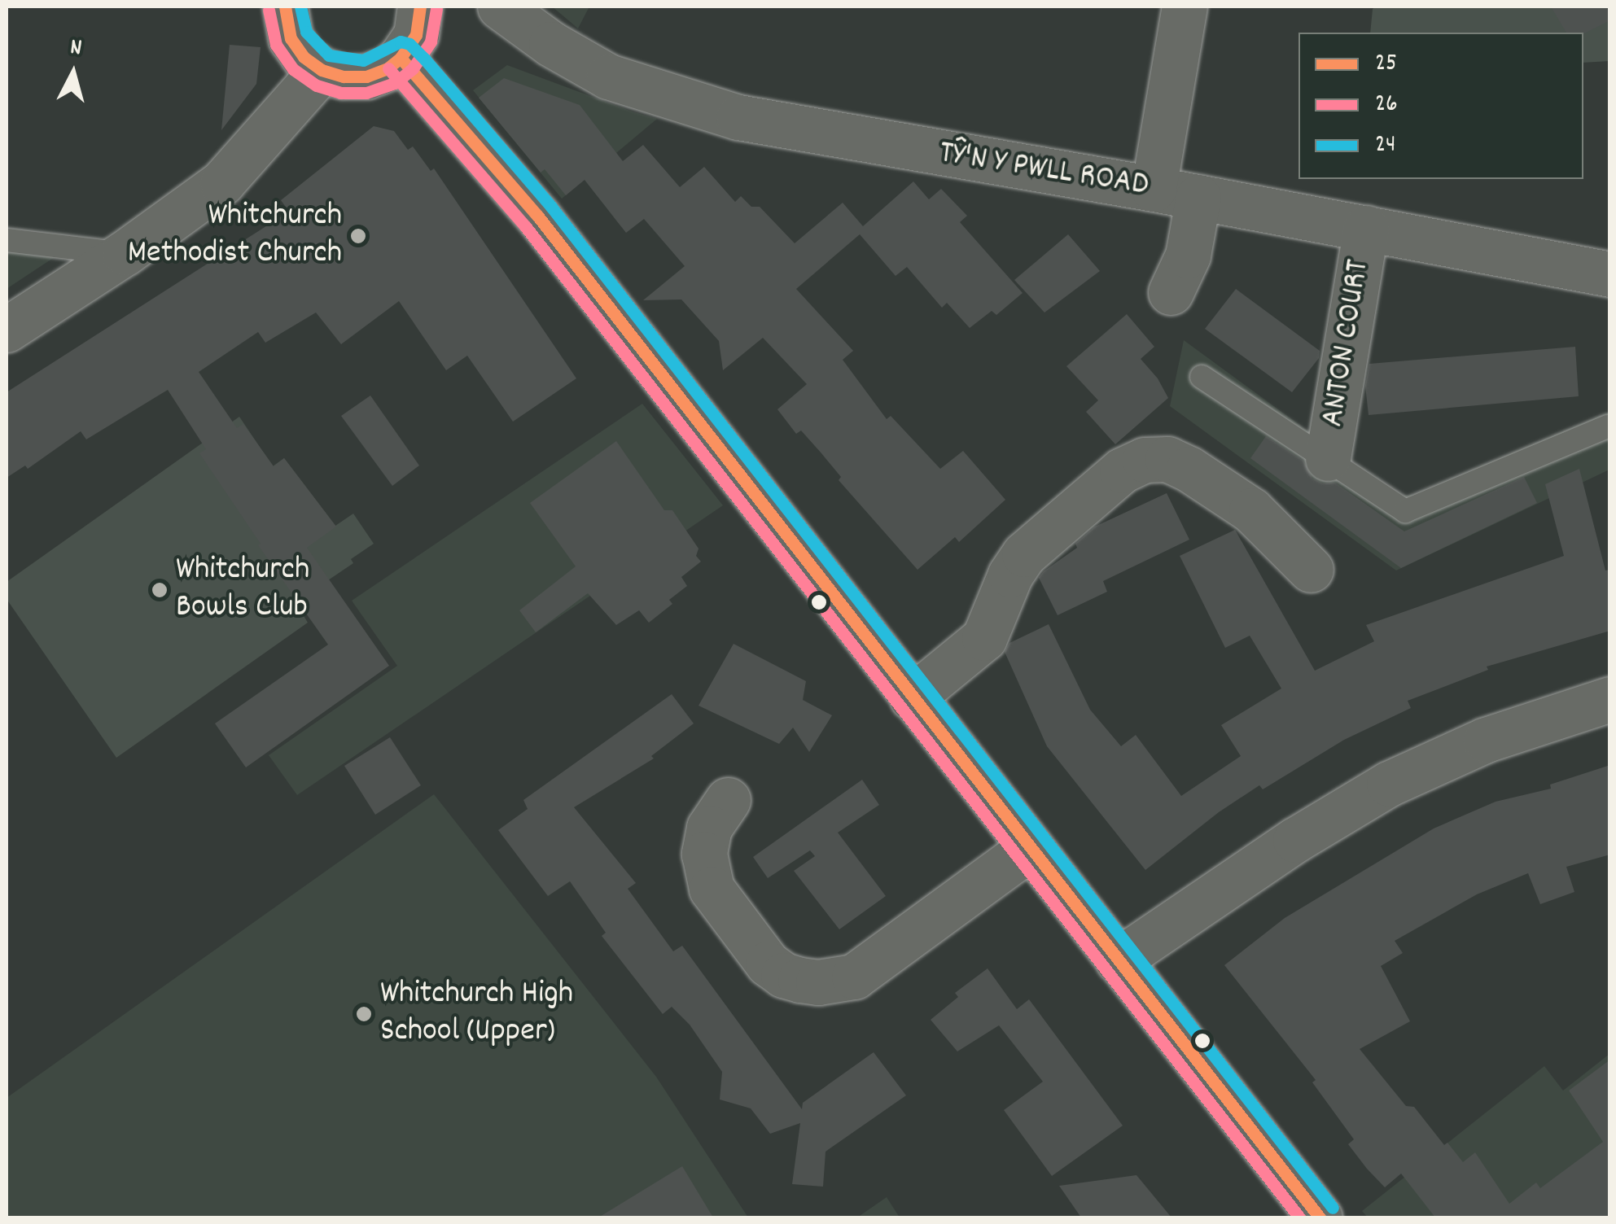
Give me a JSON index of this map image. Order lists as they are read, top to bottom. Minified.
{"streets":{"street":["TŶ'N Y PWLL ROAD","ANTON COURT"]},"crossings":[["TŶ'N Y PWLL ROAD","ANTON COURT"]],"places":["Whitchurch Methodist Church","Whitchurch Bowls Club","Whitchurch High School (Upper)"],"lines":["transit line 25","transit line 24","transit line 26"],"legend":["25","26","24"],"north":"top"}
